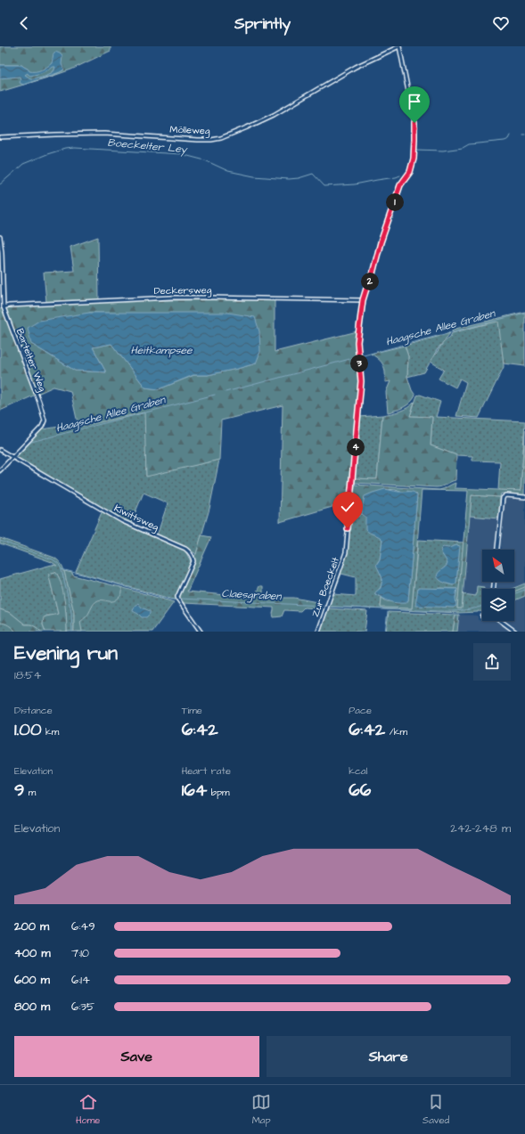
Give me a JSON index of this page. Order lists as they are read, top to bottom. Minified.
{"streets":{"street":["Mölleweg","Deckersweg","Bartelter Weg","Kiwittsweg","Zur Boeckelt"]},"crossings":[["Mölleweg","Zur Boeckelt"],["Deckersweg","Bartelter Weg"],["Deckersweg","Zur Boeckelt"],["Bartelter Weg","Kiwittsweg"]],"water":["Boeckelter Ley","Haagsche Allee Graben","Heitkampsee","Claesgraben"],"north":"top left","page":{"header":"Sprintly","pins":["1","2","3","4"],"heading":["Evening run","18:54"],"stats":[["Distance","1.00 km"],["Time","6:42"],["Pace","6:42 /km"],["Elevation","9 m"],["Heart rate","164 bpm"],["kcal","66"]],"chart":["Elevation","242–248 m"],"list":[{"name":"200 m","note":"6:49"},{"name":"400 m","note":"7:10"},{"name":"600 m","note":"6:14"},{"name":"800 m","note":"6:35"}],"buttons":["Save","Share"],"tabs":["Home","Map","Saved"]}}
